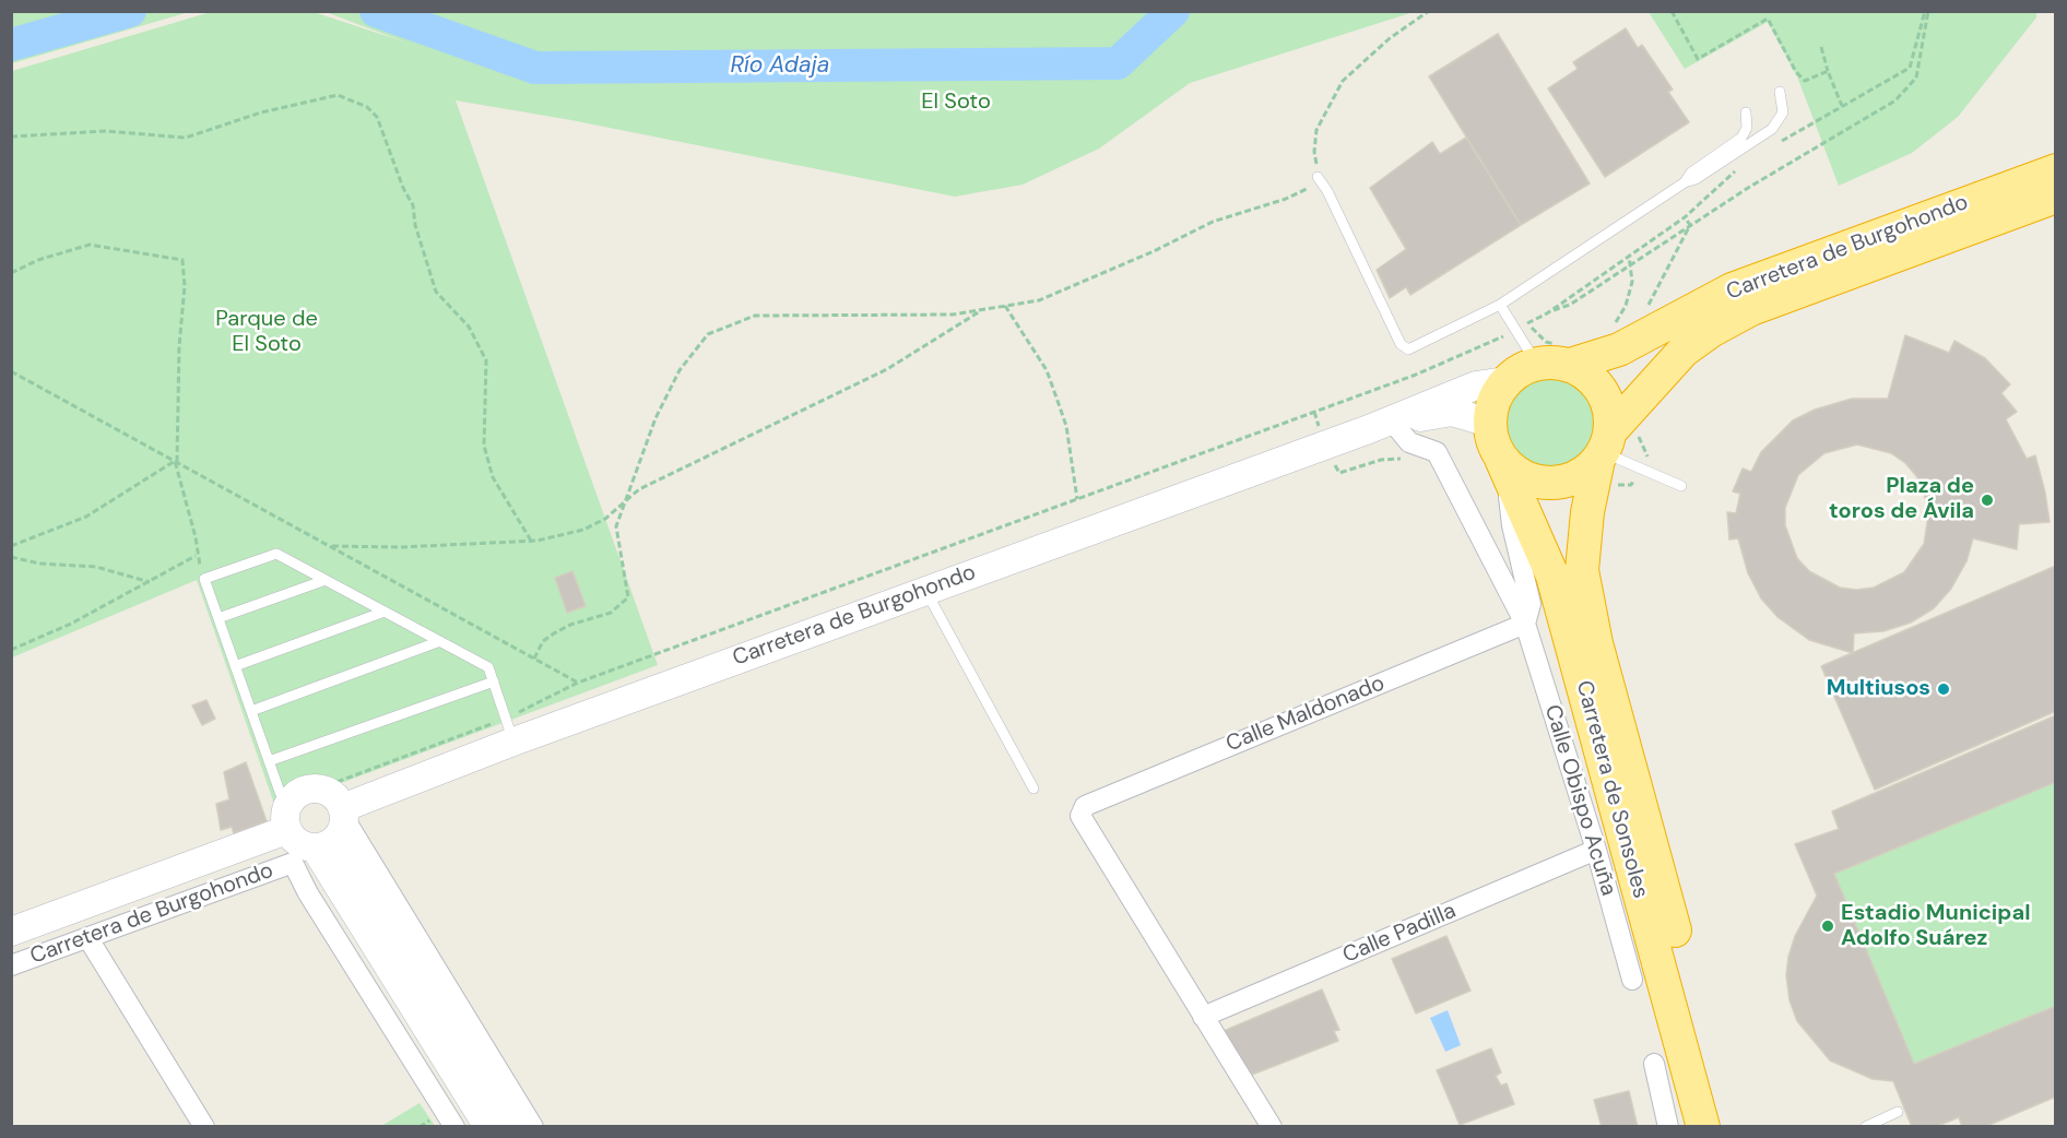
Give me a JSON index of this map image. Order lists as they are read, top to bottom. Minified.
{"streets":{"highway":["Carretera de Burgohondo","Carretera de Sonsoles"],"street":["Calle Maldonado","Calle Obispo Acuña","Calle Padilla"]},"crossings":[["Carretera de Burgohondo","Carretera de Sonsoles"],["Carretera de Burgohondo","Calle Obispo Acuña"],["Calle Maldonado","Calle Obispo Acuña"],["Calle Maldonado","Calle Padilla"],["Carretera de Sonsoles","Calle Obispo Acuña"],["Calle Obispo Acuña","Calle Padilla"]],"water":["Río Adaja"],"parks":["El Soto","Parque de El Soto"],"places":["Plaza de toros de Ávila","Multiusos","Estadio Municipal Adolfo Suárez"]}
